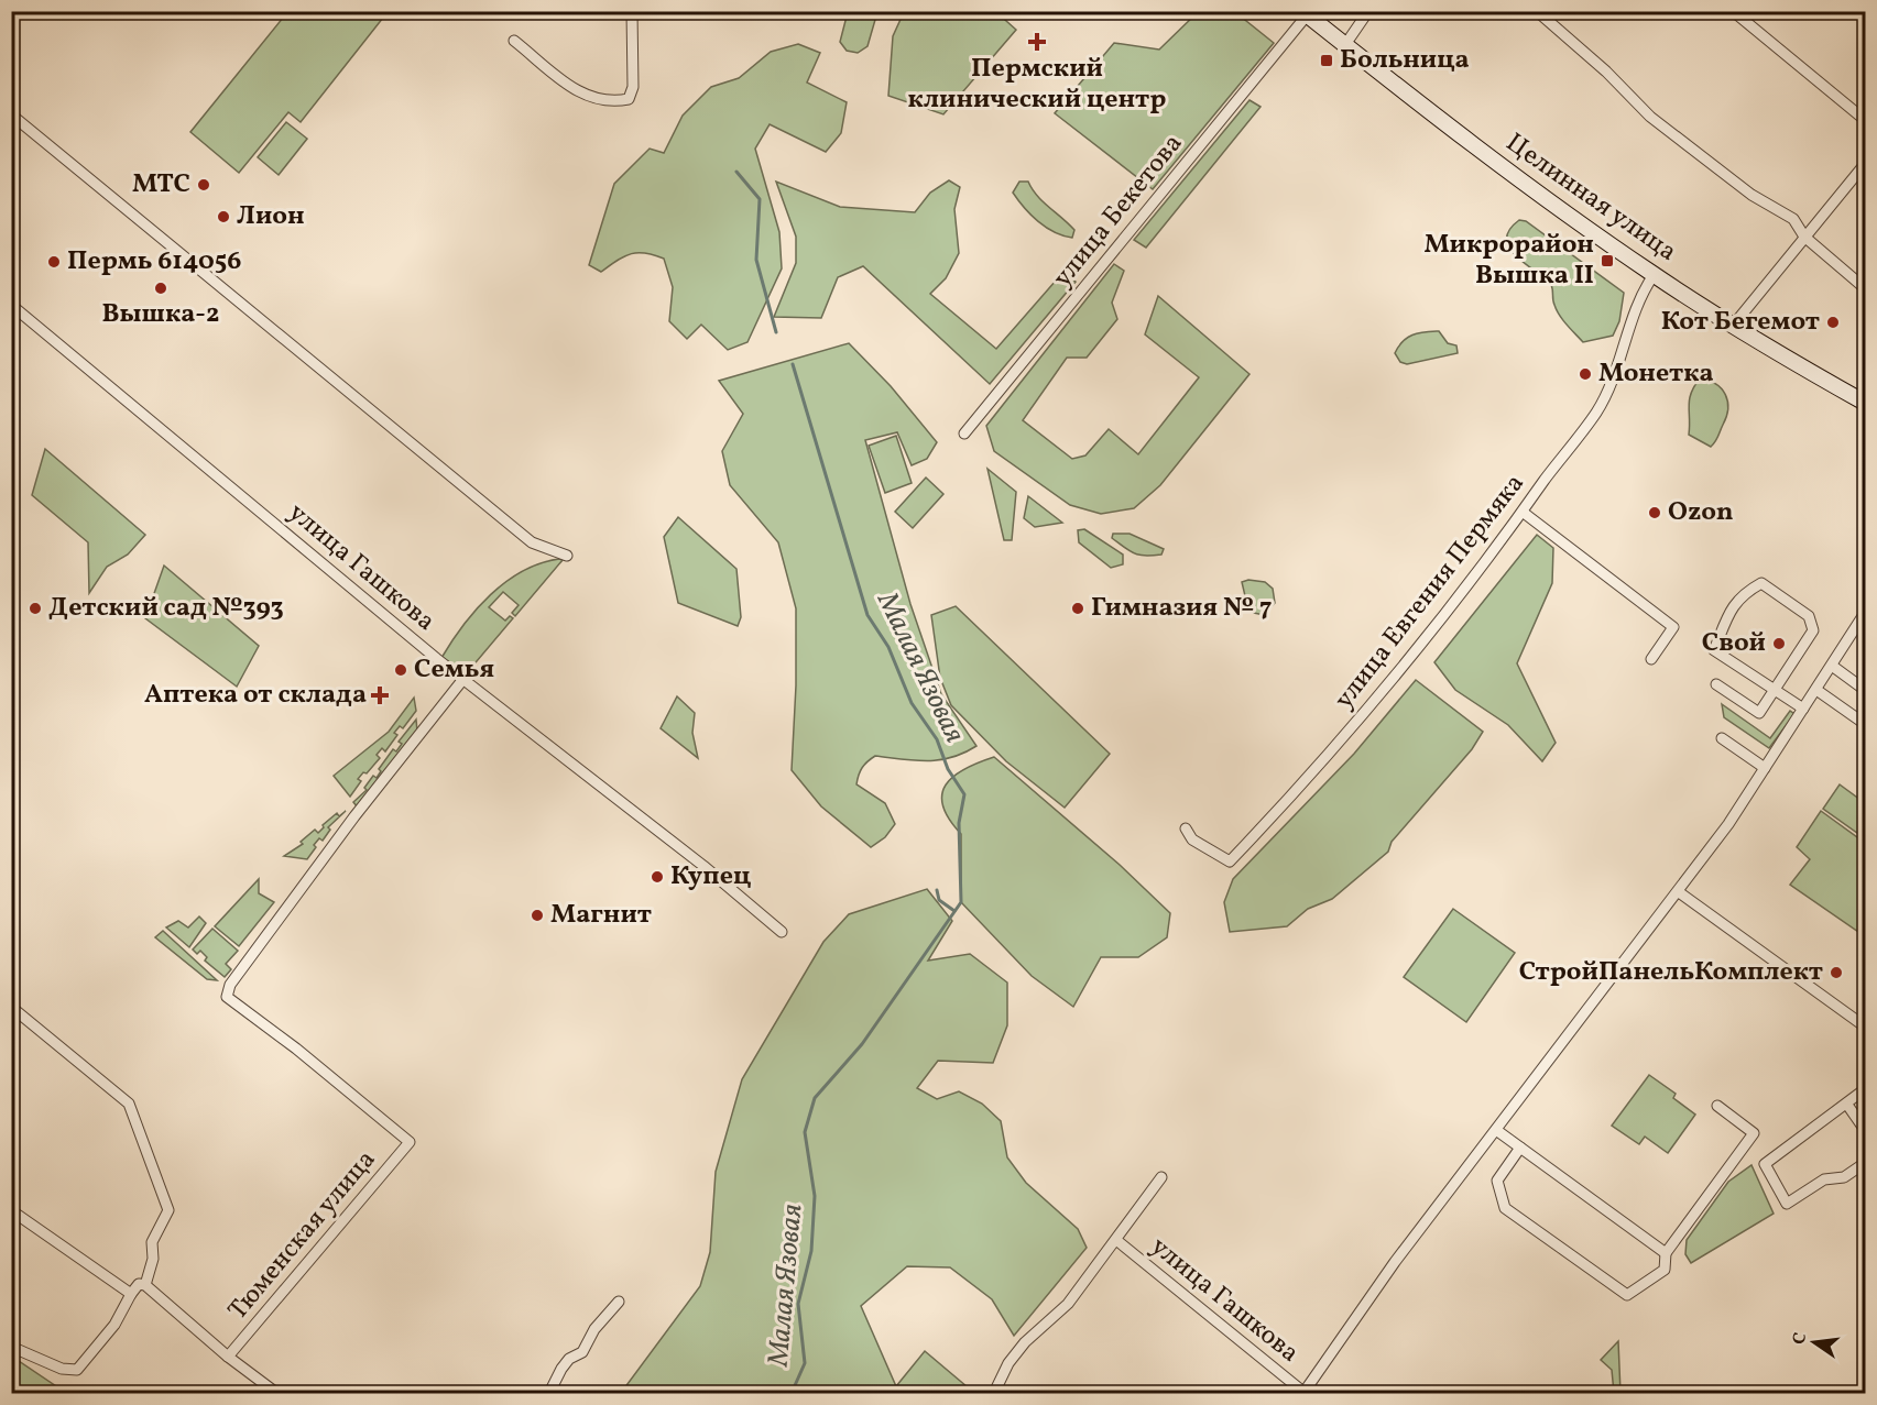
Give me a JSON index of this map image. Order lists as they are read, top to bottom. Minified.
{"streets":{"main road":["Целинная улица"],"street":["улица Бекетова","улица Гашкова","улица Евгения Пермяка","Тюменская улица"]},"crossings":[["Целинная улица","улица Бекетова"],["Целинная улица","улица Евгения Пермяка"],["улица Гашкова","Тюменская улица"]],"water":["Малая Язовая"],"places":{"health":["Пермский клинический центр","Аптека от склада"],"transit":["Больница","Микрорайон Вышка II"],"other":["МТС","Лион","Пермь 614056","Вышка-2","Кот Бегемот","Монетка","Ozon","Детский сад №393","Гимназия № 7","Свой","Семья","Купец","Магнит","СтройПанельКомплект"]},"north":"left"}
